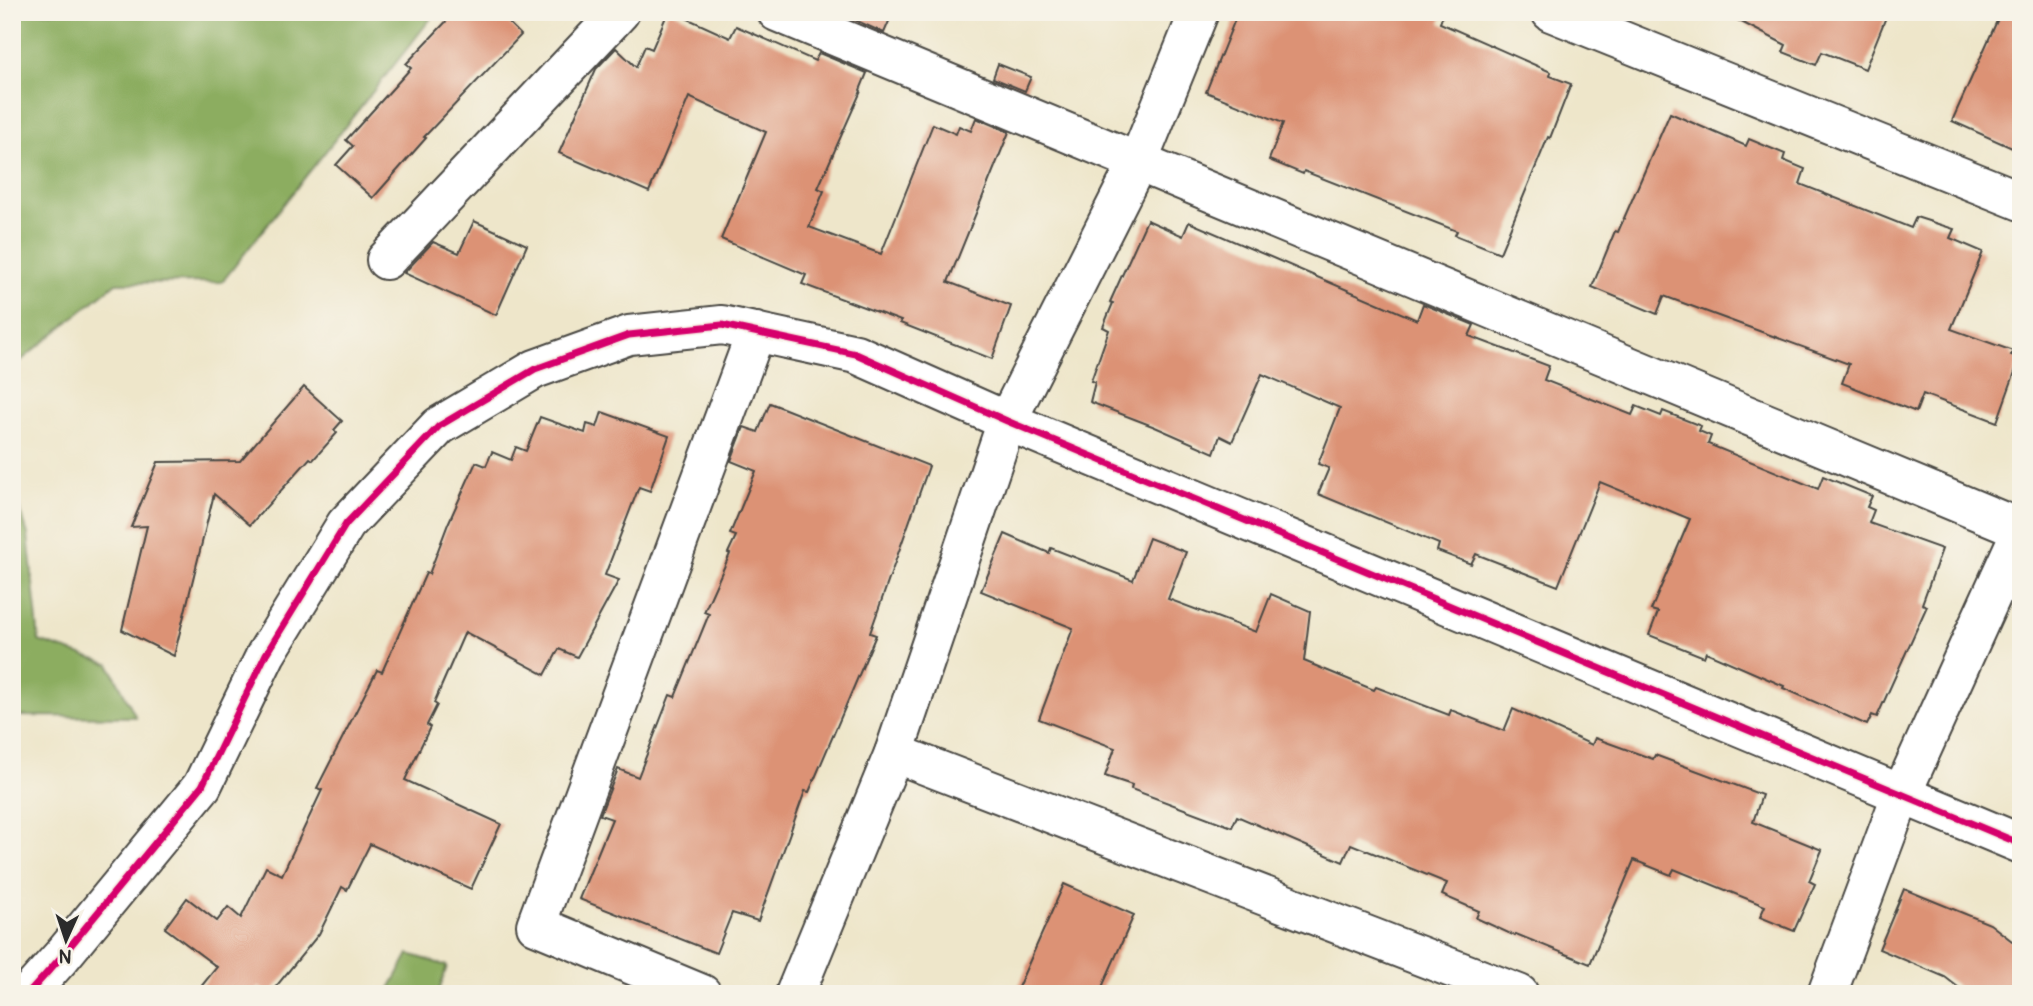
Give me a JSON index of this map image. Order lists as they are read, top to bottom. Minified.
{"north":"bottom"}
